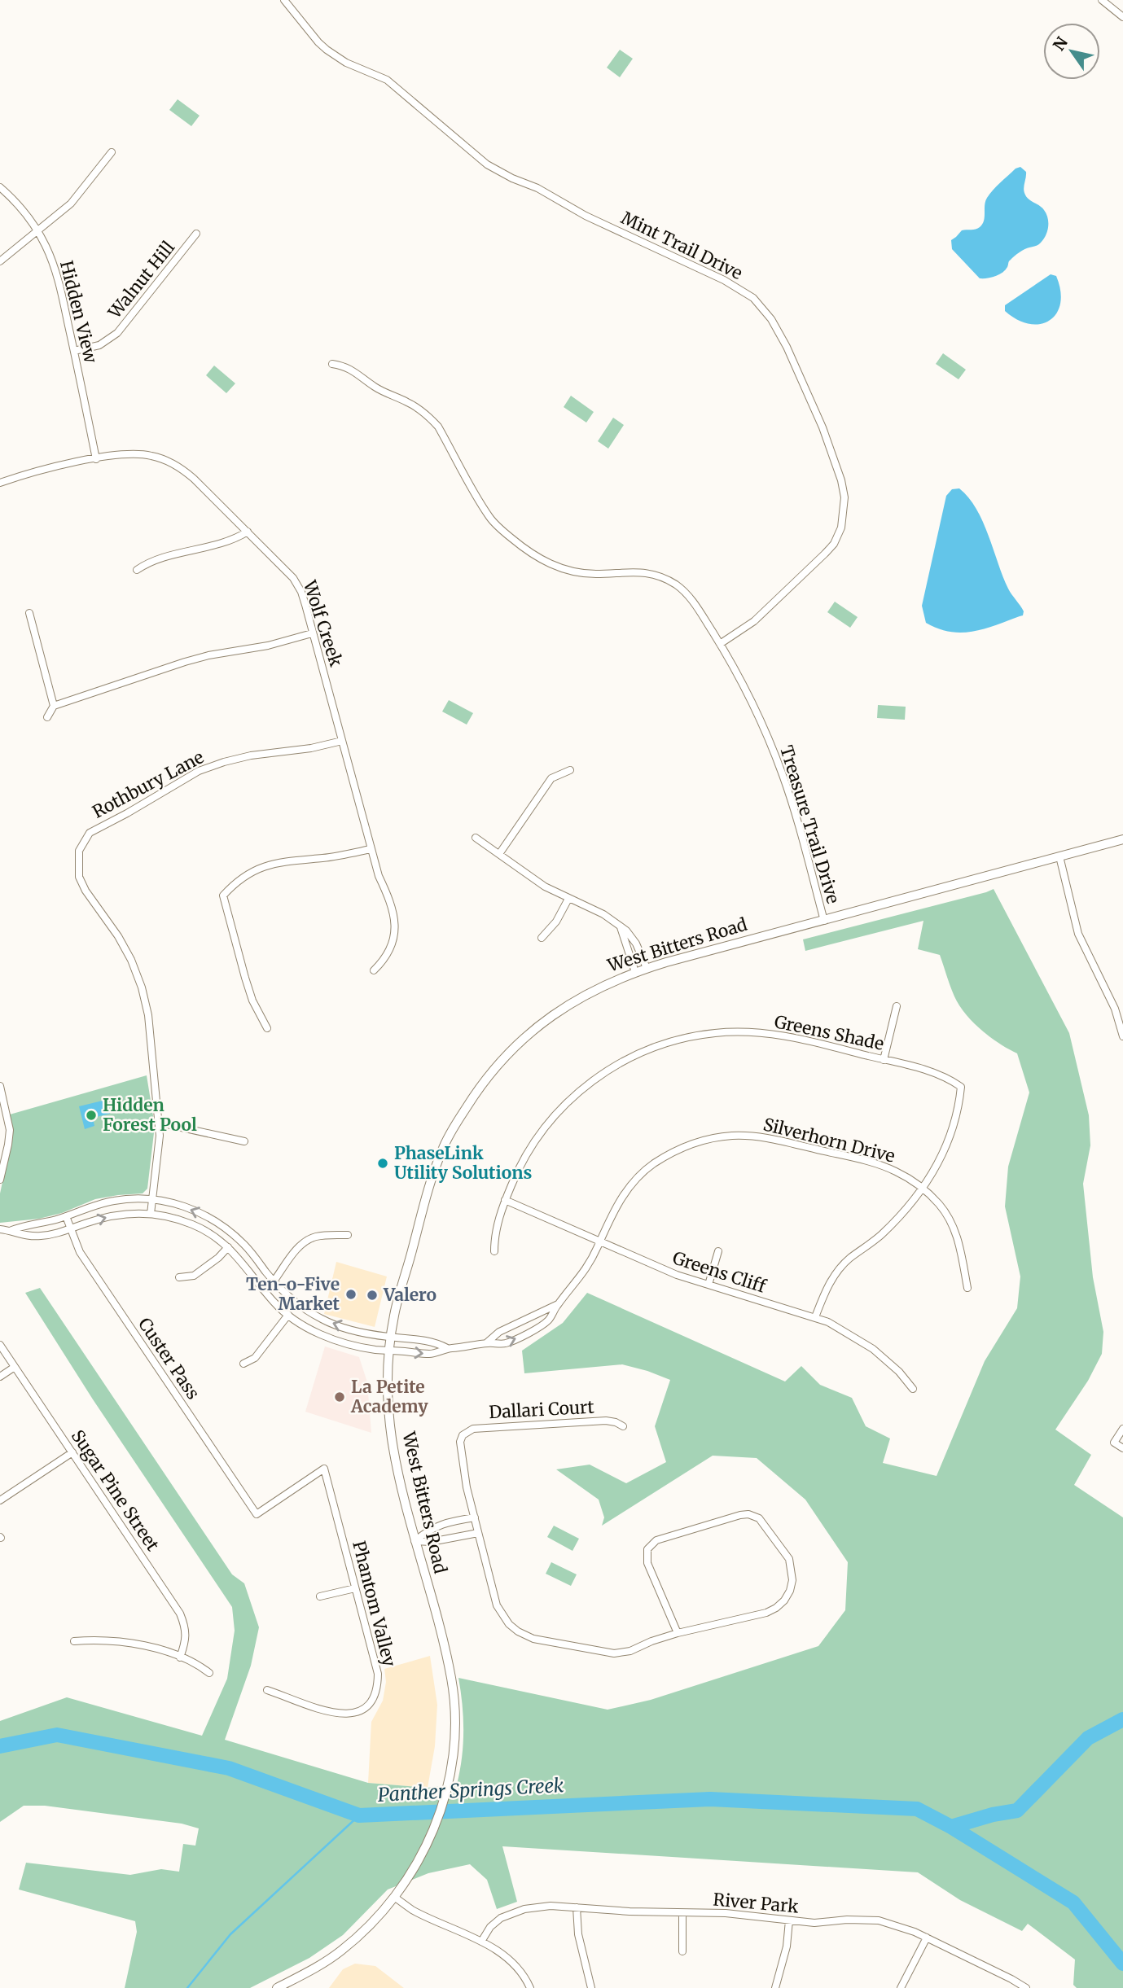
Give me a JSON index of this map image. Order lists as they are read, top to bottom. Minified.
{"streets":{"main road":["West Bitters Road"],"street":["Mint Trail Drive","Walnut Hill","Hidden View","Wolf Creek","Rothbury Lane","Treasure Trail Drive","Greens Shade","Silverhorn Drive","Greens Cliff","Custer Pass","Dallari Court","Sugar Pine Street","Phantom Valley","River Park"]},"crossings":[["Mint Trail Drive","Treasure Trail Drive"],["Walnut Hill","Hidden View"],["Hidden View","Wolf Creek"],["Wolf Creek","Rothbury Lane"],["Treasure Trail Drive","West Bitters Road"],["West Bitters Road","Silverhorn Drive"],["Greens Shade","Silverhorn Drive"],["Greens Shade","Greens Cliff"],["Silverhorn Drive","Greens Cliff"],["Silverhorn Drive","Custer Pass"],["Custer Pass","Phantom Valley"]],"water":["Panther Springs Creek"],"places":["Hidden Forest Pool","PhaseLink Utility Solutions","Ten-o-Five Market","Valero","La Petite Academy"],"north":"top left"}
